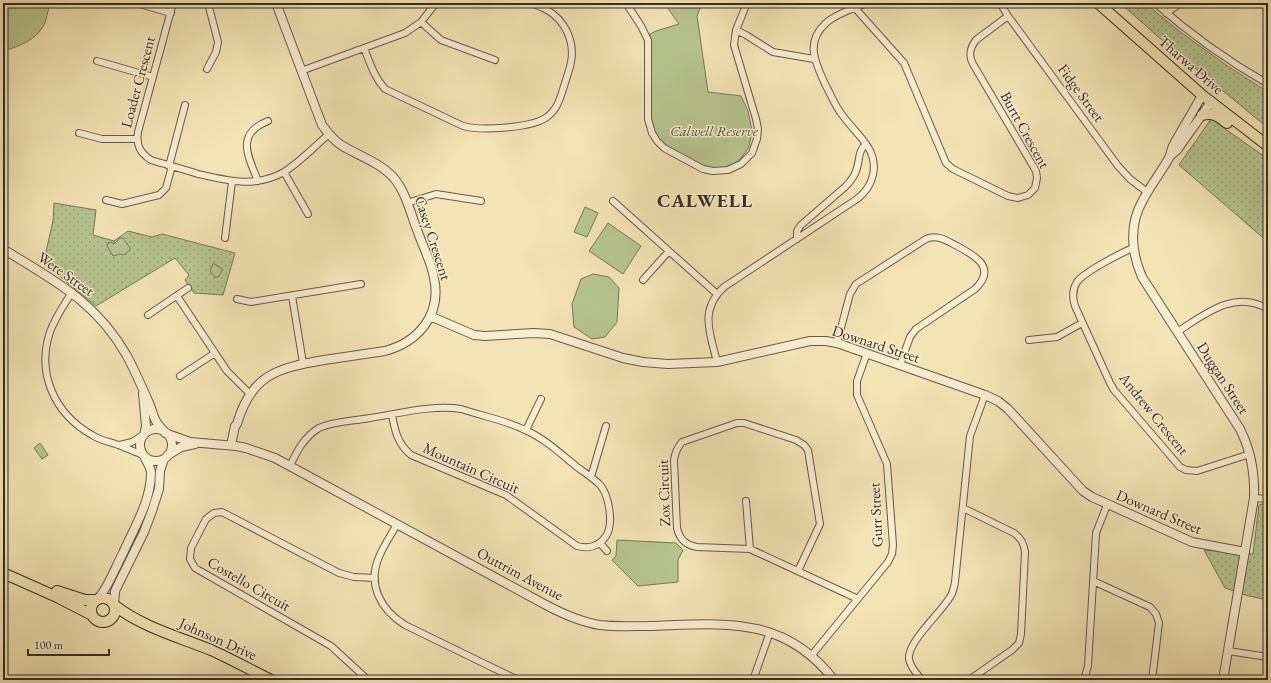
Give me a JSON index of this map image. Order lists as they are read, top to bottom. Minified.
{"streets":{"main road":["Tharwa Drive","Johnson Drive"],"street":["Loader Crescent","Fidge Street","Burtt Crescent","Casey Crescent","Were Street","Downard Street","Duggan Street","Andrew Crescent","Mountain Circuit","Zox Circuit","Gurr Street","Outtrim Avenue","Costello Circuit"]},"crossings":[["Tharwa Drive","Duggan Street"],["Loader Crescent","Casey Crescent"],["Fidge Street","Burtt Crescent"],["Fidge Street","Duggan Street"],["Casey Crescent","Downard Street"],["Casey Crescent","Outtrim Avenue"],["Were Street","Outtrim Avenue"],["Downard Street","Duggan Street"],["Downard Street","Gurr Street"],["Duggan Street","Andrew Crescent"],["Zox Circuit","Gurr Street"],["Gurr Street","Outtrim Avenue"]],"districts":["CALWELL"],"parks":["Calwell Reserve"],"scale_bar":"100 m"}
